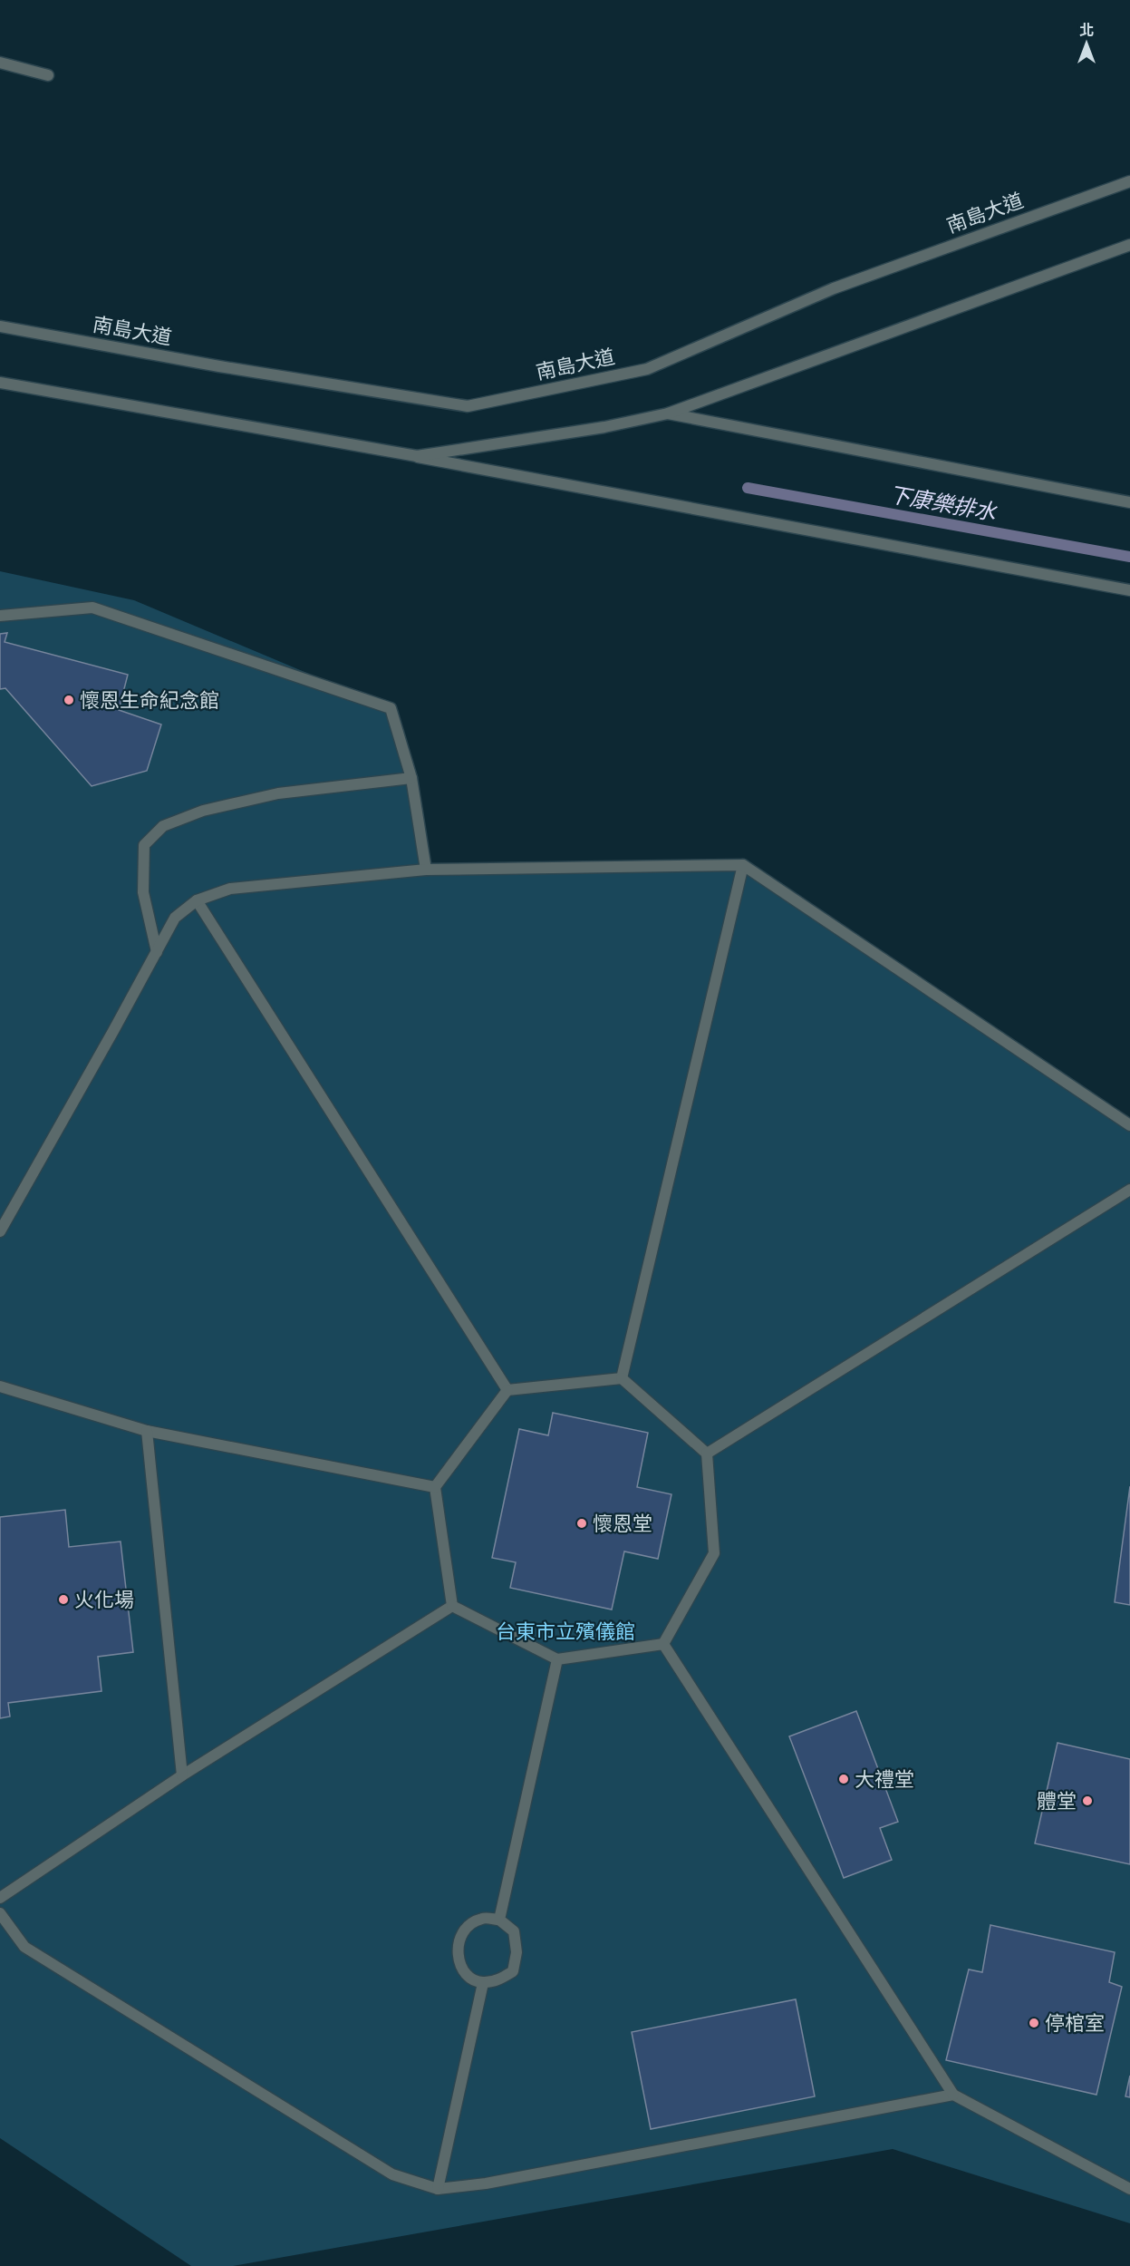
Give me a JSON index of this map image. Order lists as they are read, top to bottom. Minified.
{"streets":{"street":["南島大道"]},"water":["下康樂排水"],"parks":["台東市立殯儀館"],"places":["懷恩生命紀念館","懷恩堂","火化場","大禮堂","體堂","停棺室"],"north":"top"}
